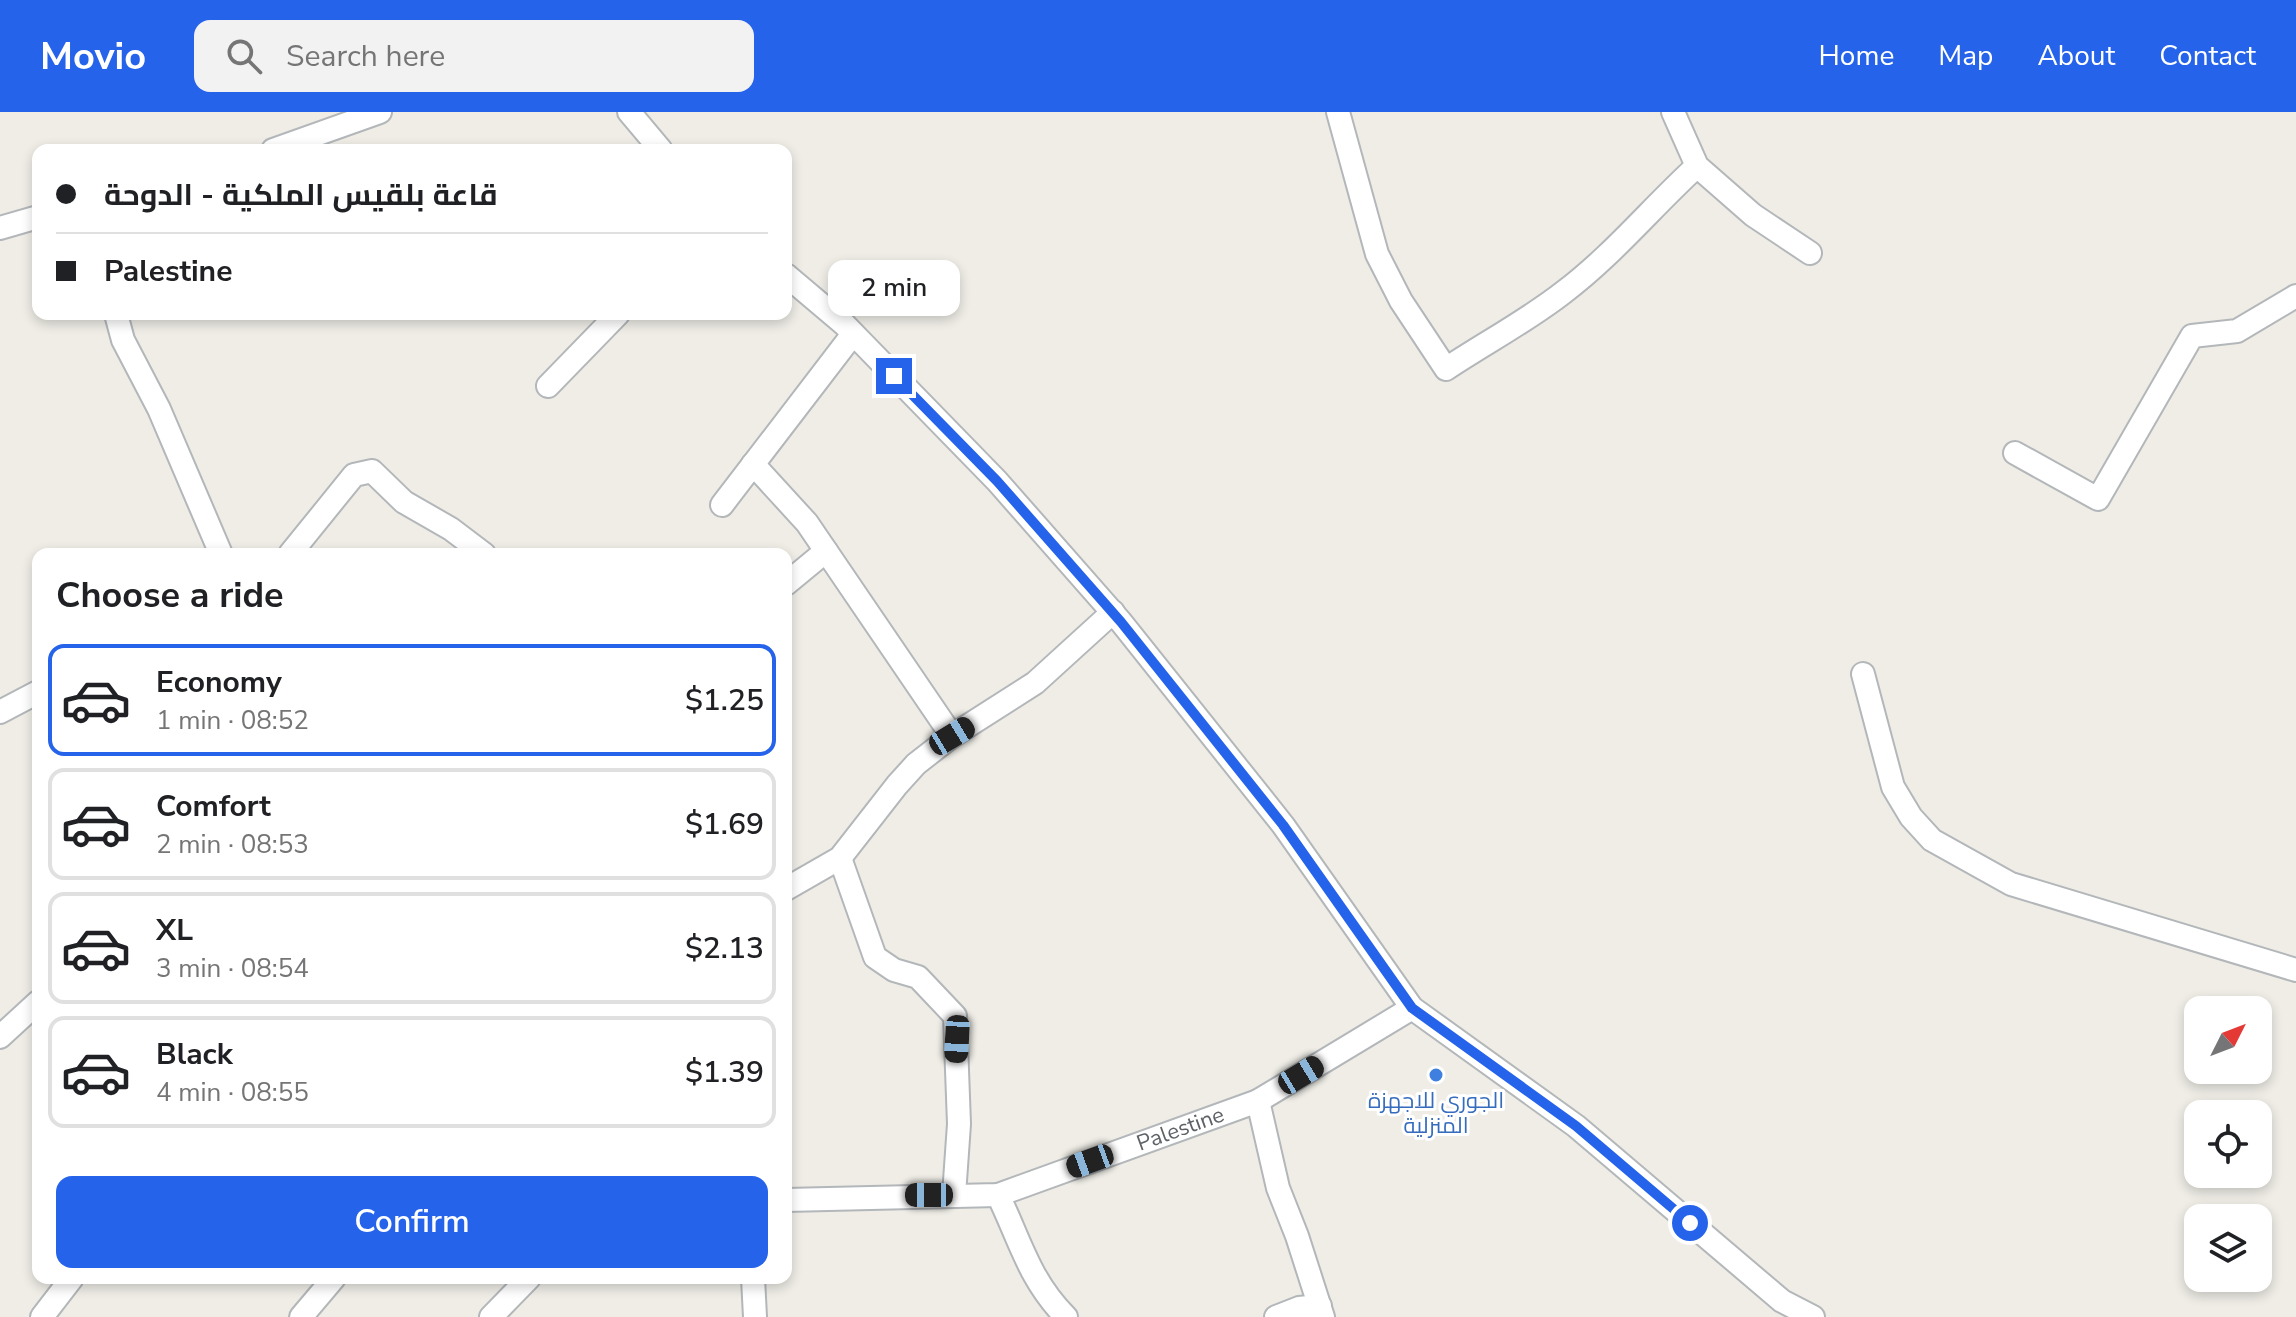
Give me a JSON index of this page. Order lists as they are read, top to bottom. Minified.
{"streets":{"street":["Palestine"]},"places":["الجوري للاجهزة المنزلية"],"north":"top right","page":{"header":"Movio","search":"Search here","nav":["Home","Map","About","Contact"],"banner":["قاعة بلقيس الملكية - الدوحة","Palestine"],"bubble":"2 min","heading":"Choose a ride","list":[{"name":"Economy","note":"1 min · 08:52","value":"$1.25"},{"name":"Comfort","note":"2 min · 08:53","value":"$1.69"},{"name":"XL","note":"3 min · 08:54","value":"$2.13"},{"name":"Black","note":"4 min · 08:55","value":"$1.39"}],"buttons":"Confirm"}}
